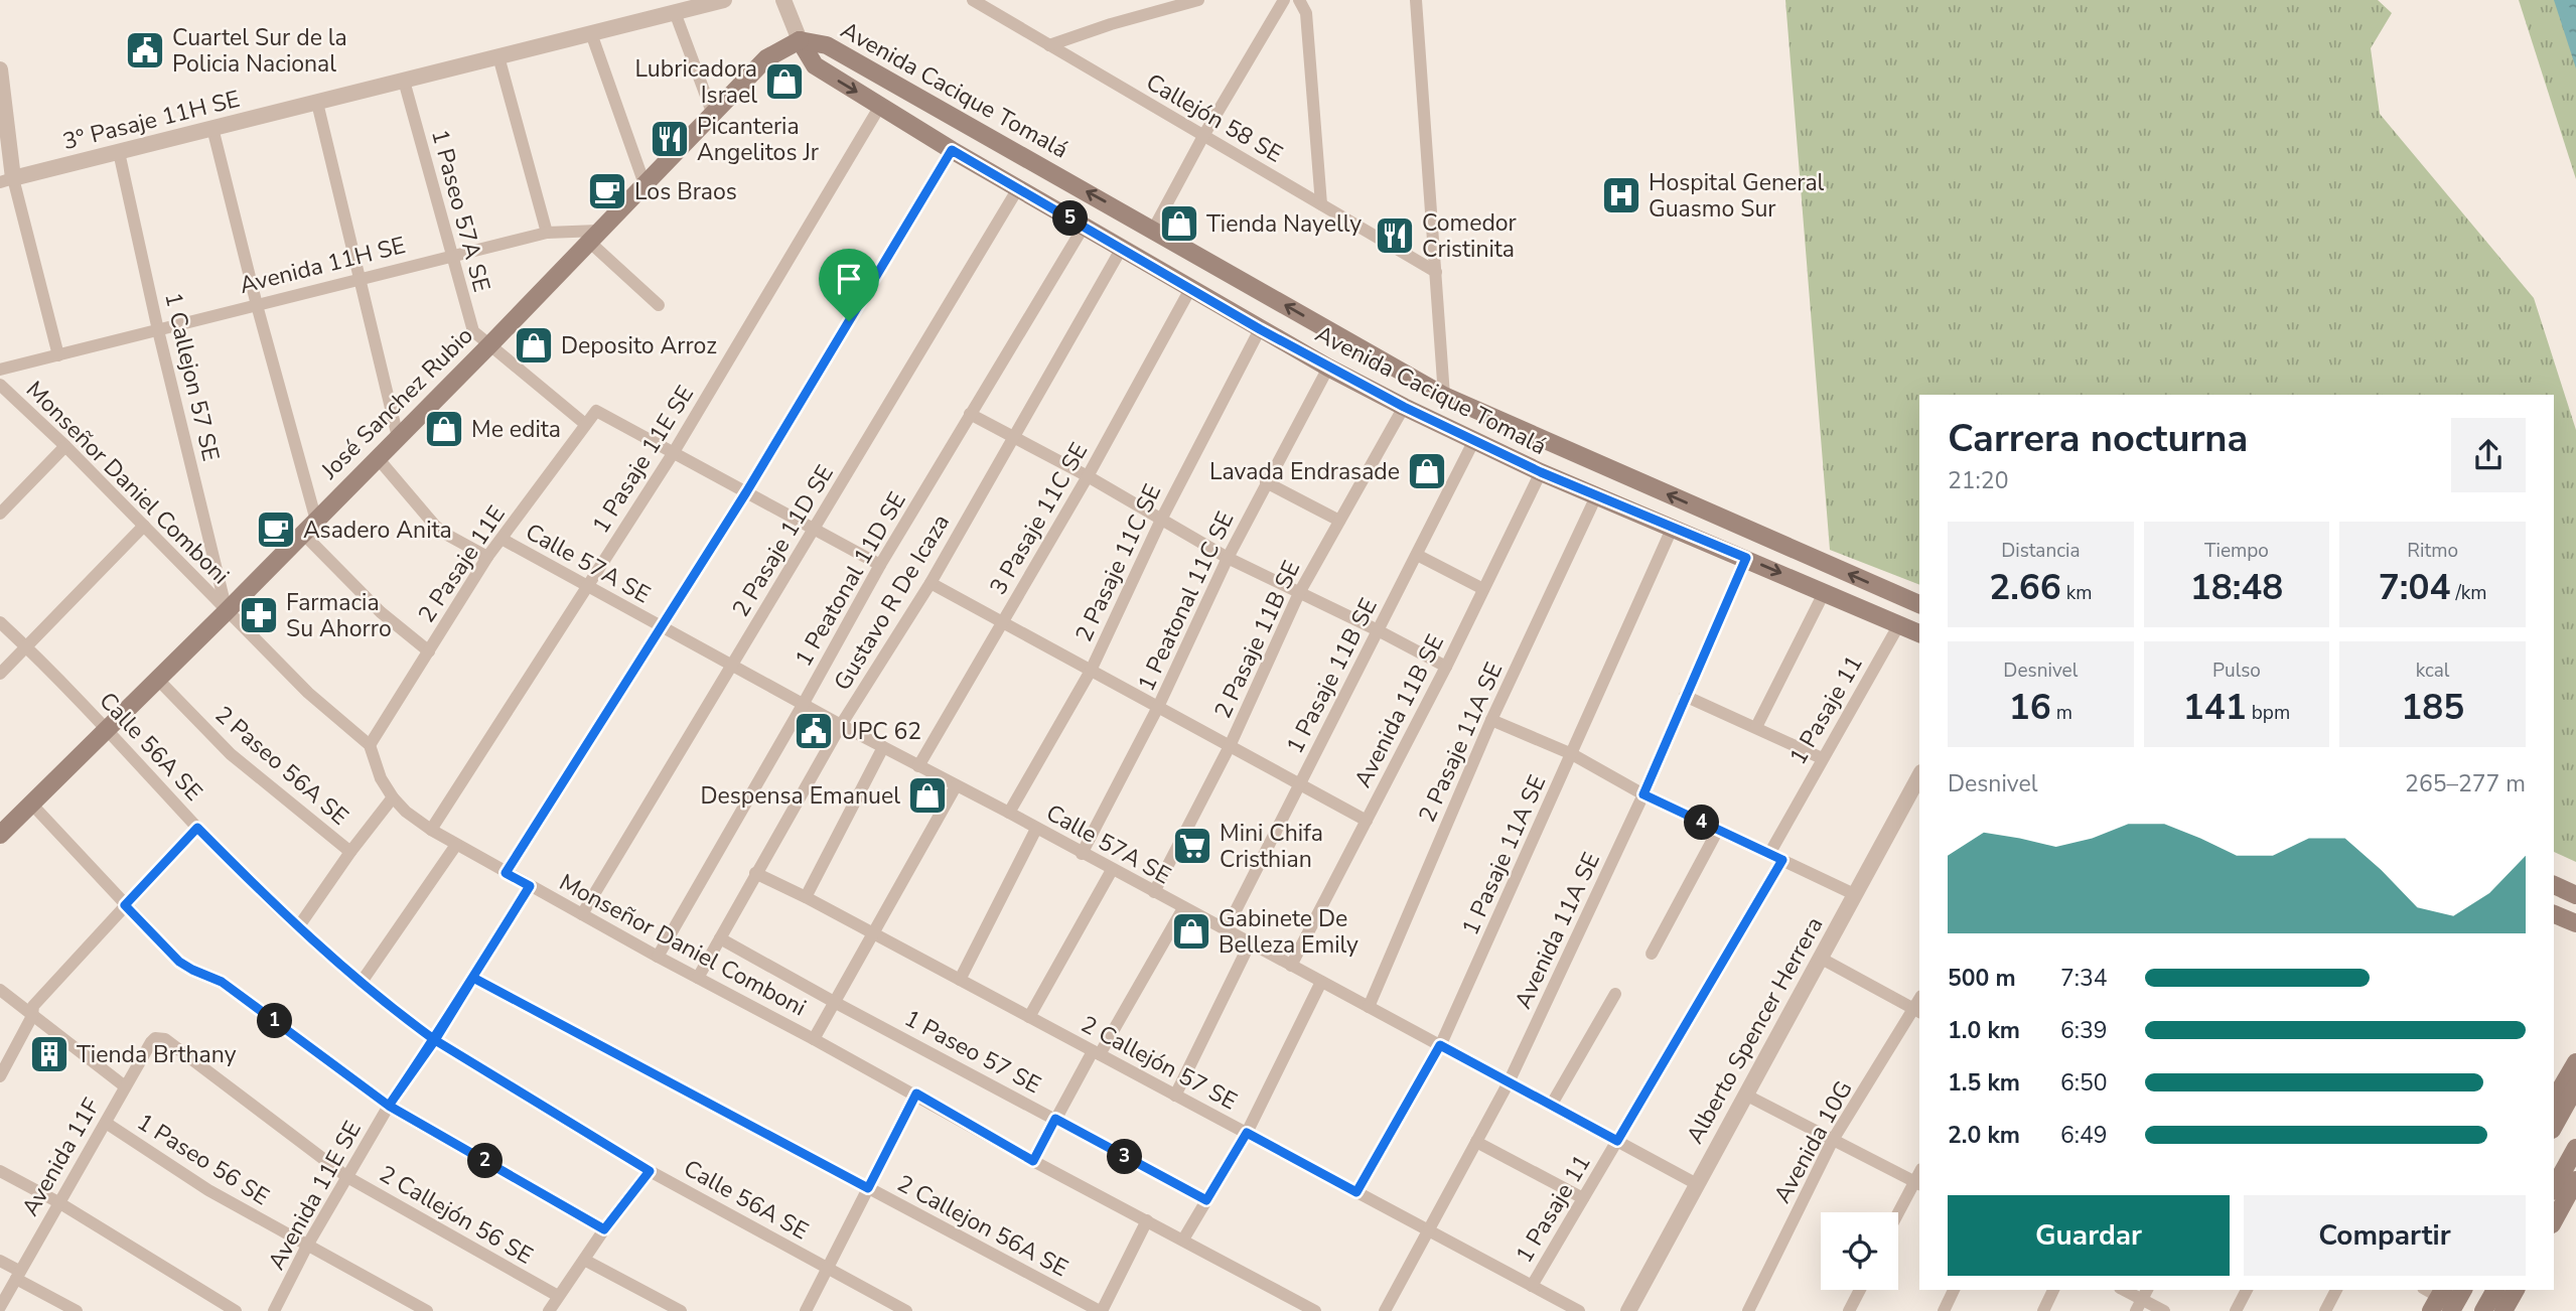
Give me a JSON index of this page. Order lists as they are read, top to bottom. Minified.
{"streets":{"main road":["Avenida Cacique Tomalá","José Sanchez Rubio"],"street":["Callejón 58 SE","3° Pasaje 11H SE","1 Paseo 57A SE","Avenida 11H SE","1 Callejon 57 SE","1 Pasaje 11E SE","Monseñor Daniel Comboni","3 Pasaje 11C SE","2 Pasaje 11D SE","Calle 57A SE","2 Pasaje 11C SE","2 Pasaje 11E","1 Peatonal 11D SE","1 Peatonal 11C SE","Gustavo R De Icaza","2 Pasaje 11B SE","1 Pasaje 11B SE","1 Pasaje 11","Avenida 11B SE","2 Pasaje 11A SE","Calle 56A SE","2 Paseo 56A SE","1 Pasaje 11A SE","Avenida 11A SE","Alberto Spencer Herrera","1 Paseo 57 SE","2 Callejón 57 SE","Avenida 10G","Avenida 11F","1 Paseo 56 SE","Avenida 11E SE","2 Callejón 56 SE","2 Callejon 56A SE"]},"crossings":[["Avenida Cacique Tomalá","José Sanchez Rubio"],["Avenida Cacique Tomalá","1 Pasaje 11E SE"],["Avenida Cacique Tomalá","3 Pasaje 11C SE"],["Avenida Cacique Tomalá","2 Pasaje 11D SE"],["Avenida Cacique Tomalá","2 Pasaje 11C SE"],["Avenida Cacique Tomalá","1 Peatonal 11D SE"],["Avenida Cacique Tomalá","1 Peatonal 11C SE"],["Avenida Cacique Tomalá","Gustavo R De Icaza"],["Avenida Cacique Tomalá","2 Pasaje 11B SE"],["Avenida Cacique Tomalá","1 Pasaje 11B SE"],["Avenida Cacique Tomalá","1 Pasaje 11"],["Avenida Cacique Tomalá","Avenida 11B SE"],["Avenida Cacique Tomalá","2 Pasaje 11A SE"],["Avenida Cacique Tomalá","1 Pasaje 11A SE"],["Avenida Cacique Tomalá","Avenida 11A SE"],["3° Pasaje 11H SE","1 Paseo 57A SE"],["3° Pasaje 11H SE","1 Callejon 57 SE"],["1 Paseo 57A SE","Avenida 11H SE"],["1 Paseo 57A SE","José Sanchez Rubio"],["1 Paseo 57A SE","2 Pasaje 11E"],["Avenida 11H SE","1 Callejon 57 SE"],["Avenida 11H SE","José Sanchez Rubio"],["1 Callejon 57 SE","José Sanchez Rubio"],["1 Callejon 57 SE","Monseñor Daniel Comboni"],["José Sanchez Rubio","Monseñor Daniel Comboni"],["José Sanchez Rubio","Calle 56A SE"],["José Sanchez Rubio","2 Paseo 56A SE"],["1 Pasaje 11E SE","Monseñor Daniel Comboni"],["1 Pasaje 11E SE","Calle 57A SE"],["1 Pasaje 11E SE","2 Pasaje 11E"],["Monseñor Daniel Comboni","2 Pasaje 11D SE"],["Monseñor Daniel Comboni","2 Pasaje 11E"],["Monseñor Daniel Comboni","1 Peatonal 11D SE"],["Monseñor Daniel Comboni","Gustavo R De Icaza"],["Monseñor Daniel Comboni","Avenida 11E SE"],["3 Pasaje 11C SE","Calle 57A SE"],["2 Pasaje 11D SE","Calle 57A SE"],["Calle 57A SE","2 Pasaje 11C SE"],["Calle 57A SE","2 Pasaje 11E"],["Calle 57A SE","1 Peatonal 11D SE"],["Calle 57A SE","1 Peatonal 11C SE"],["Calle 57A SE","Gustavo R De Icaza"],["Calle 57A SE","2 Pasaje 11B SE"],["Calle 57A SE","1 Pasaje 11B SE"],["Calle 57A SE","1 Pasaje 11"],["Calle 57A SE","Avenida 11B SE"],["Calle 57A SE","2 Pasaje 11A SE"],["Calle 57A SE","1 Pasaje 11A SE"],["Calle 57A SE","Avenida 11A SE"],["Calle 57A SE","Alberto Spencer Herrera"],["Gustavo R De Icaza","1 Paseo 57 SE"],["Gustavo R De Icaza","2 Callejón 57 SE"],["1 Pasaje 11","2 Callejón 57 SE"],["Calle 56A SE","Avenida 11E SE"],["1 Pasaje 11A SE","2 Callejón 57 SE"],["Avenida 11A SE","2 Callejón 57 SE"],["Avenida 11F","1 Paseo 56 SE"],["Avenida 11F","2 Callejón 56 SE"],["1 Paseo 56 SE","Avenida 11E SE"],["Avenida 11E SE","2 Callejón 56 SE"],["Avenida 11E SE","2 Callejon 56A SE"]],"places":{"public building":["Cuartel Sur de la Policia Nacional","UPC 62"],"shop":["Lubricadora Israel","Tienda Nayelly","Deposito Arroz","Me edita","Lavada Endrasade","Despensa Emanuel","Gabinete De Belleza Emily"],"restaurant":["Picanteria Angelitos Jr","Comedor Cristinita"],"cafe":["Los Braos","Asadero Anita"],"hospital":["Hospital General Guasmo Sur"],"pharmacy":["Farmacia Su Ahorro"],"supermarket":["Mini Chifa Cristhian"],"building":["Tienda Brthany"]},"page":{"pins":["5","4","1","3","2"],"heading":["Carrera nocturna","21:20"],"stats":[["Distancia","2.66 km"],["Tiempo","18:48"],["Ritmo","7:04 /km"],["Desnivel","16 m"],["Pulso","141 bpm"],["kcal","185"]],"chart":["Desnivel","265–277 m"],"list":[{"name":"500 m","note":"7:34"},{"name":"1.0 km","note":"6:39"},{"name":"1.5 km","note":"6:50"},{"name":"2.0 km","note":"6:49"}],"buttons":["Guardar","Compartir"]}}
